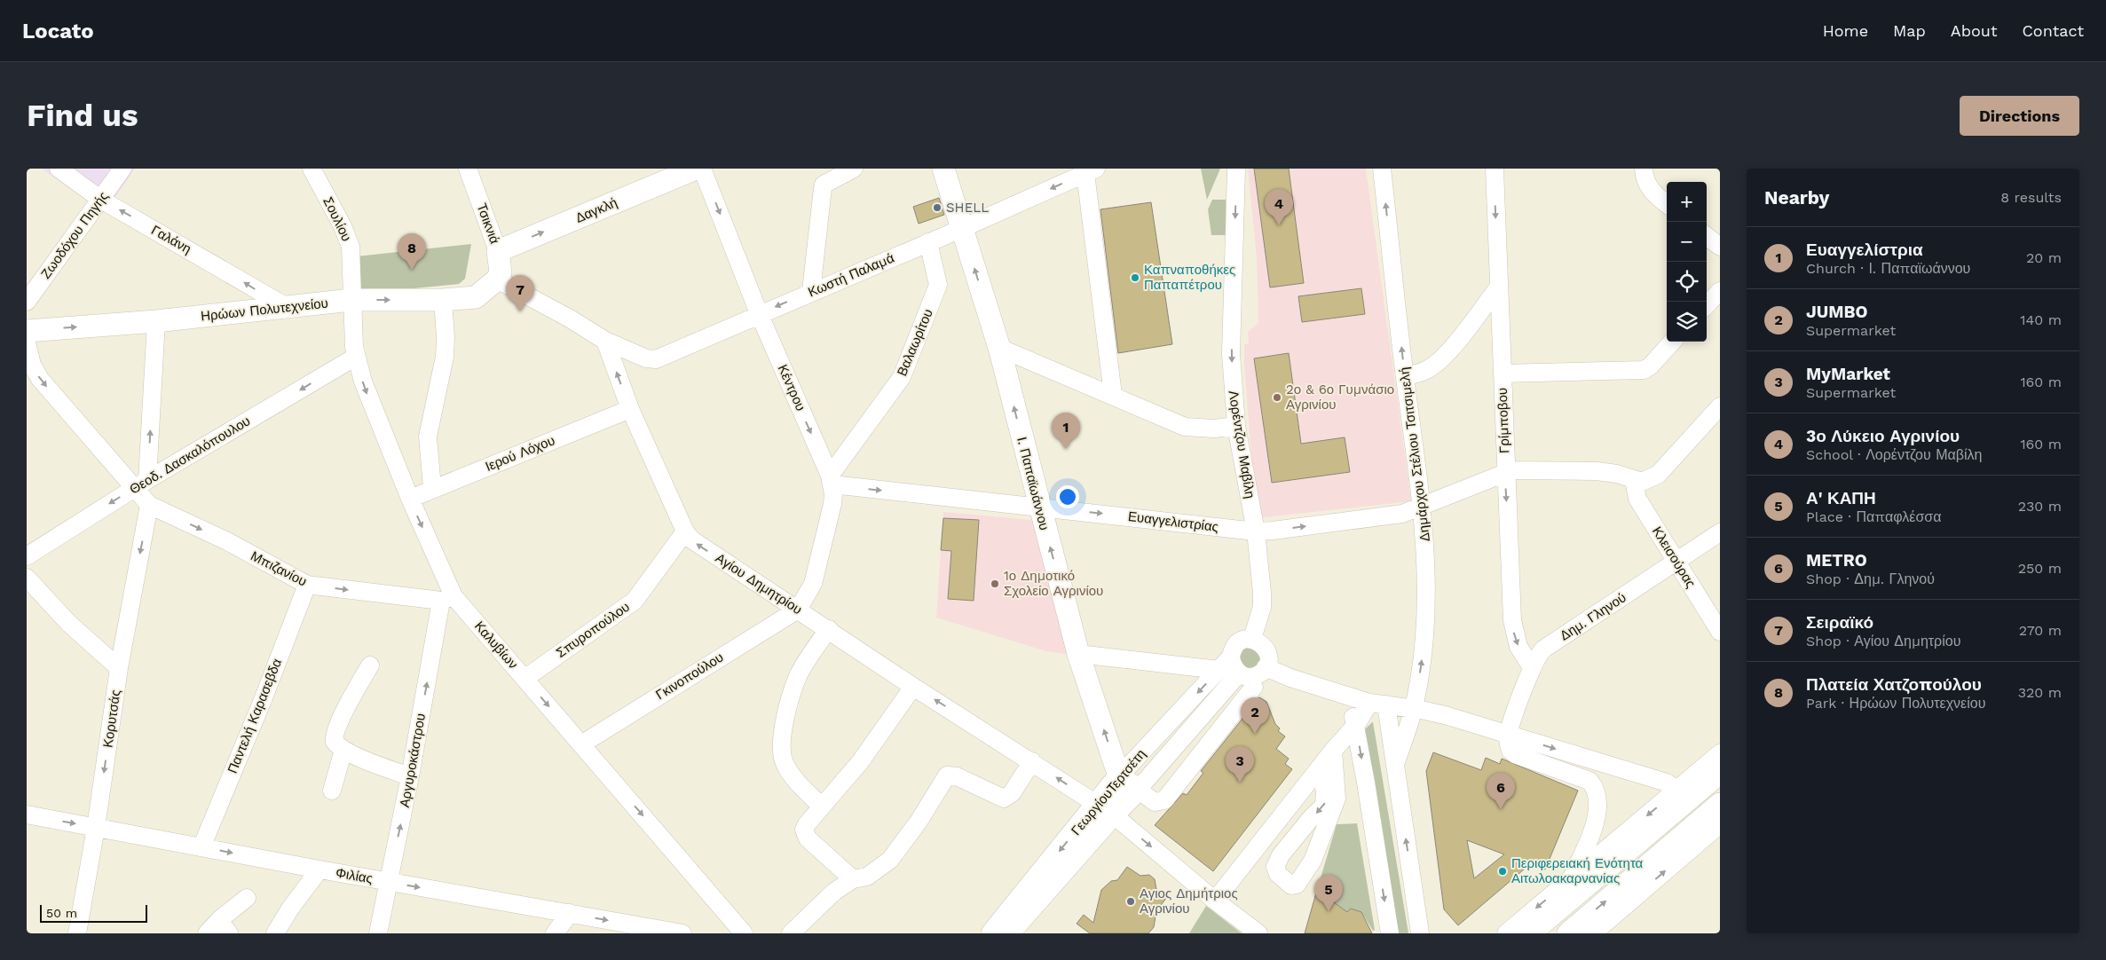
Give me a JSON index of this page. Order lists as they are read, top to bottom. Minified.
{"streets":{"main road":["Δαγκλή","Τσικνιά","Ηρώων Πολυτεχνείου","Ι. Παπαϊωάννου","ΓεωργίουΤερτσέτη"],"street":["Σουλίου","Ζωοδόχου Πηγής","Γαλάνη","Κωστή Παλαμά","Βαλαωρίτου","Κέντρου","Γρίμποβου","Λορέντζου Μαβίλη","Ιερού Λόχου","Δημάρχου Στέλιου Τσιτσιμελή","Θεοδ. Δασκαλόπουλου","Ευαγγελιστρίας","Κλεισούρας","Μπιζανίου","Αγίου Δημητρίου","Δημ. Γληνού","Σπυροπούλου","Καλυβίων","Γκινοπούλου","Παντελή Καρασεβδα","Κορυτσάς","Αργυροκάστρου","Φιλίας"]},"crossings":[["Δαγκλή","Τσικνιά"],["Σουλίου","Ηρώων Πολυτεχνείου"],["Σουλίου","Καλυβίων"],["Τσικνιά","Ηρώων Πολυτεχνείου"],["Ζωοδόχου Πηγής","Γαλάνη"],["Γαλάνη","Ηρώων Πολυτεχνείου"],["Κωστή Παλαμά","Βαλαωρίτου"],["Κωστή Παλαμά","Κέντρου"],["Κωστή Παλαμά","Ι. Παπαϊωάννου"],["Κωστή Παλαμά","Αγίου Δημητρίου"],["Ηρώων Πολυτεχνείου","Καλυβίων"],["Βαλαωρίτου","Κέντρου"],["Βαλαωρίτου","Ευαγγελιστρίας"],["Κέντρου","Ευαγγελιστρίας"],["Κέντρου","Αγίου Δημητρίου"],["Κέντρου","Γκινοπούλου"],["Γρίμποβου","Ευαγγελιστρίας"],["Γρίμποβου","Δημ. Γληνού"],["Λορέντζου Μαβίλη","Ευαγγελιστρίας"],["Λορέντζου Μαβίλη","ΓεωργίουΤερτσέτη"],["Ιερού Λόχου","Αγίου Δημητρίου"],["Ιερού Λόχου","Καλυβίων"],["Δημάρχου Στέλιου Τσιτσιμελή","Ευαγγελιστρίας"],["Θεοδ. Δασκαλόπουλου","Μπιζανίου"],["Θεοδ. Δασκαλόπουλου","Καλυβίων"],["Ι. Παπαϊωάννου","Ευαγγελιστρίας"],["Ι. Παπαϊωάννου","ΓεωργίουΤερτσέτη"],["Ευαγγελιστρίας","Κλεισούρας"],["Κλεισούρας","Δημ. Γληνού"],["Μπιζανίου","Καλυβίων"],["Μπιζανίου","Παντελή Καρασεβδα"],["Μπιζανίου","Κορυτσάς"],["Μπιζανίου","Αργυροκάστρου"],["Αγίου Δημητρίου","Σπυροπούλου"],["Αγίου Δημητρίου","Γκινοπούλου"],["Αγίου Δημητρίου","ΓεωργίουΤερτσέτη"],["Σπυροπούλου","Καλυβίων"],["Καλυβίων","Γκινοπούλου"],["Καλυβίων","Αργυροκάστρου"],["Παντελή Καρασεβδα","Φιλίας"],["Κορυτσάς","Φιλίας"],["Αργυροκάστρου","Φιλίας"]],"one_way":["Δαγκλή","Γαλάνη","Κωστή Παλαμά","Ηρώων Πολυτεχνείου","Κέντρου","Γρίμποβου","Δημάρχου Στέλιου Τσιτσιμελή","Θεοδ. Δασκαλόπουλου","Ι. Παπαϊωάννου","Μπιζανίου","Καλυβίων","Κορυτσάς","Φιλίας"],"places":["SHELL","Καπναποθήκες Παπαπέτρου","2ο & 6ο Γυμνάσιο Αγρινίου","1ο Δημοτικό Σχολείο Αγρινίου","Περιφερειακή Ενότητα Αιτωλοακαρνανίας","Αγιος Δημήτριος Αγρινίου"],"scale_bar":"50 m","page":{"header":"Locato","nav":["Home","Map","About","Contact"],"buttons":"Directions","title":"Find us","heading":["Nearby","8 results"],"map_buttons":["+","−"],"pins":["4","8","7","1","2","3","6","5"],"list":[{"mark":"1","name":"Ευαγγελίστρια","note":"Church · Ι. Παπαϊωάννου","value":"20 m"},{"mark":"2","name":"JUMBO","note":"Supermarket","value":"140 m"},{"mark":"3","name":"MyMarket","note":"Supermarket","value":"160 m"},{"mark":"4","name":"3ο Λύκειο Αγρινίου","note":"School · Λορέντζου Μαβίλη","value":"160 m"},{"mark":"5","name":"Α' ΚΑΠΗ","note":"Place · Παπαφλέσσα","value":"230 m"},{"mark":"6","name":"METRO","note":"Shop · Δημ. Γληνού","value":"250 m"},{"mark":"7","name":"Σειραϊκό","note":"Shop · Αγίου Δημητρίου","value":"270 m"},{"mark":"8","name":"Πλατεία Χατζοπούλου","note":"Park · Ηρώων Πολυτεχνείου","value":"320 m"}],"scale":"50 m"}}
